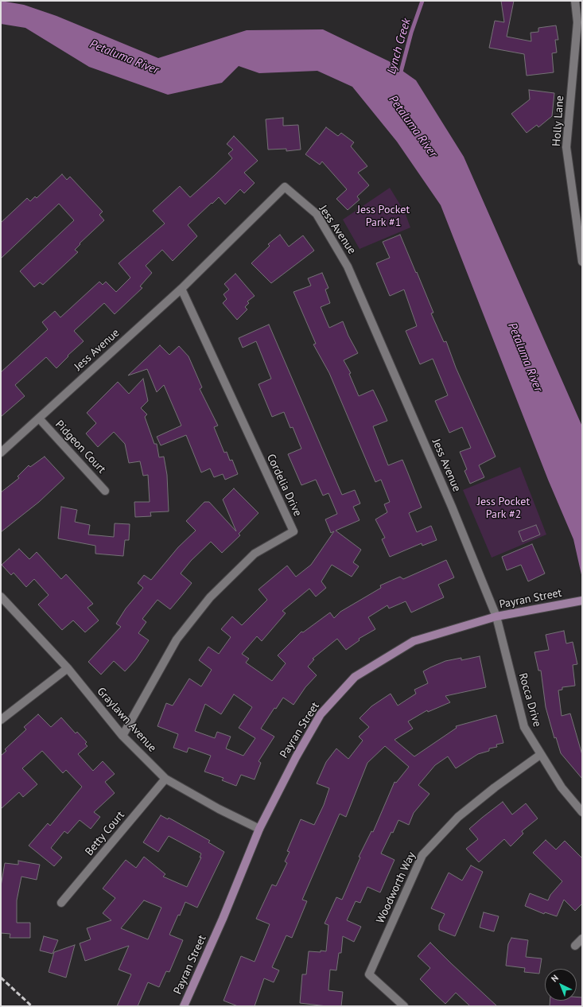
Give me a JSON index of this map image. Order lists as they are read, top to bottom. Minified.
{"streets":{"main road":["Payran Street"],"street":["Holly Lane","Jess Avenue","Pidgeon Court","Cordelia Drive","Rocca Drive","Graylawn Avenue","Betty Court","Woodworth Way"]},"crossings":[["Jess Avenue","Pidgeon Court"],["Jess Avenue","Cordelia Drive"],["Jess Avenue","Payran Street"],["Jess Avenue","Rocca Drive"],["Cordelia Drive","Graylawn Avenue"],["Payran Street","Rocca Drive"],["Payran Street","Graylawn Avenue"],["Rocca Drive","Woodworth Way"],["Graylawn Avenue","Betty Court"]],"water":["Lynch Creek","Petaluma River"],"parks":["Jess Pocket Park #1","Jess Pocket Park #2"],"north":"top left"}
